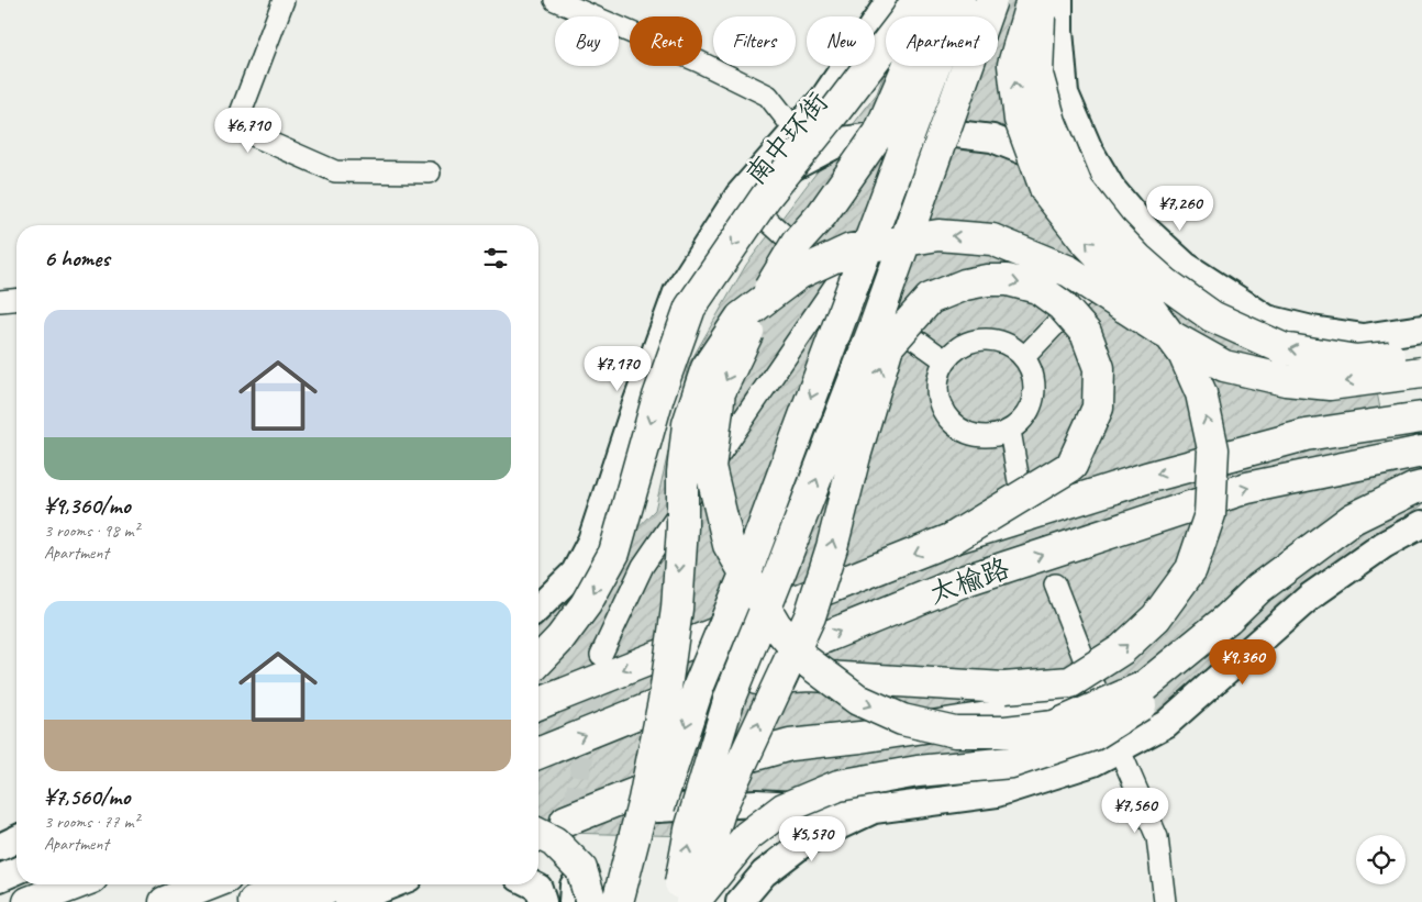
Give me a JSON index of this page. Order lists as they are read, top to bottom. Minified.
{"streets":{"highway":["太榆路"],"main road":["南中环街"]},"page":{"chip":["Buy","Rent","Filters","New","Apartment"],"price":["¥6,710","¥7,260","¥7,170","¥9,360","¥7,560","¥5,570"],"heading":"6 homes","list":[{"name":"¥9,360/mo","note":"3 rooms · 98 m² · Apartment"},{"name":"¥7,560/mo","note":"3 rooms · 77 m² · Apartment"}]}}
